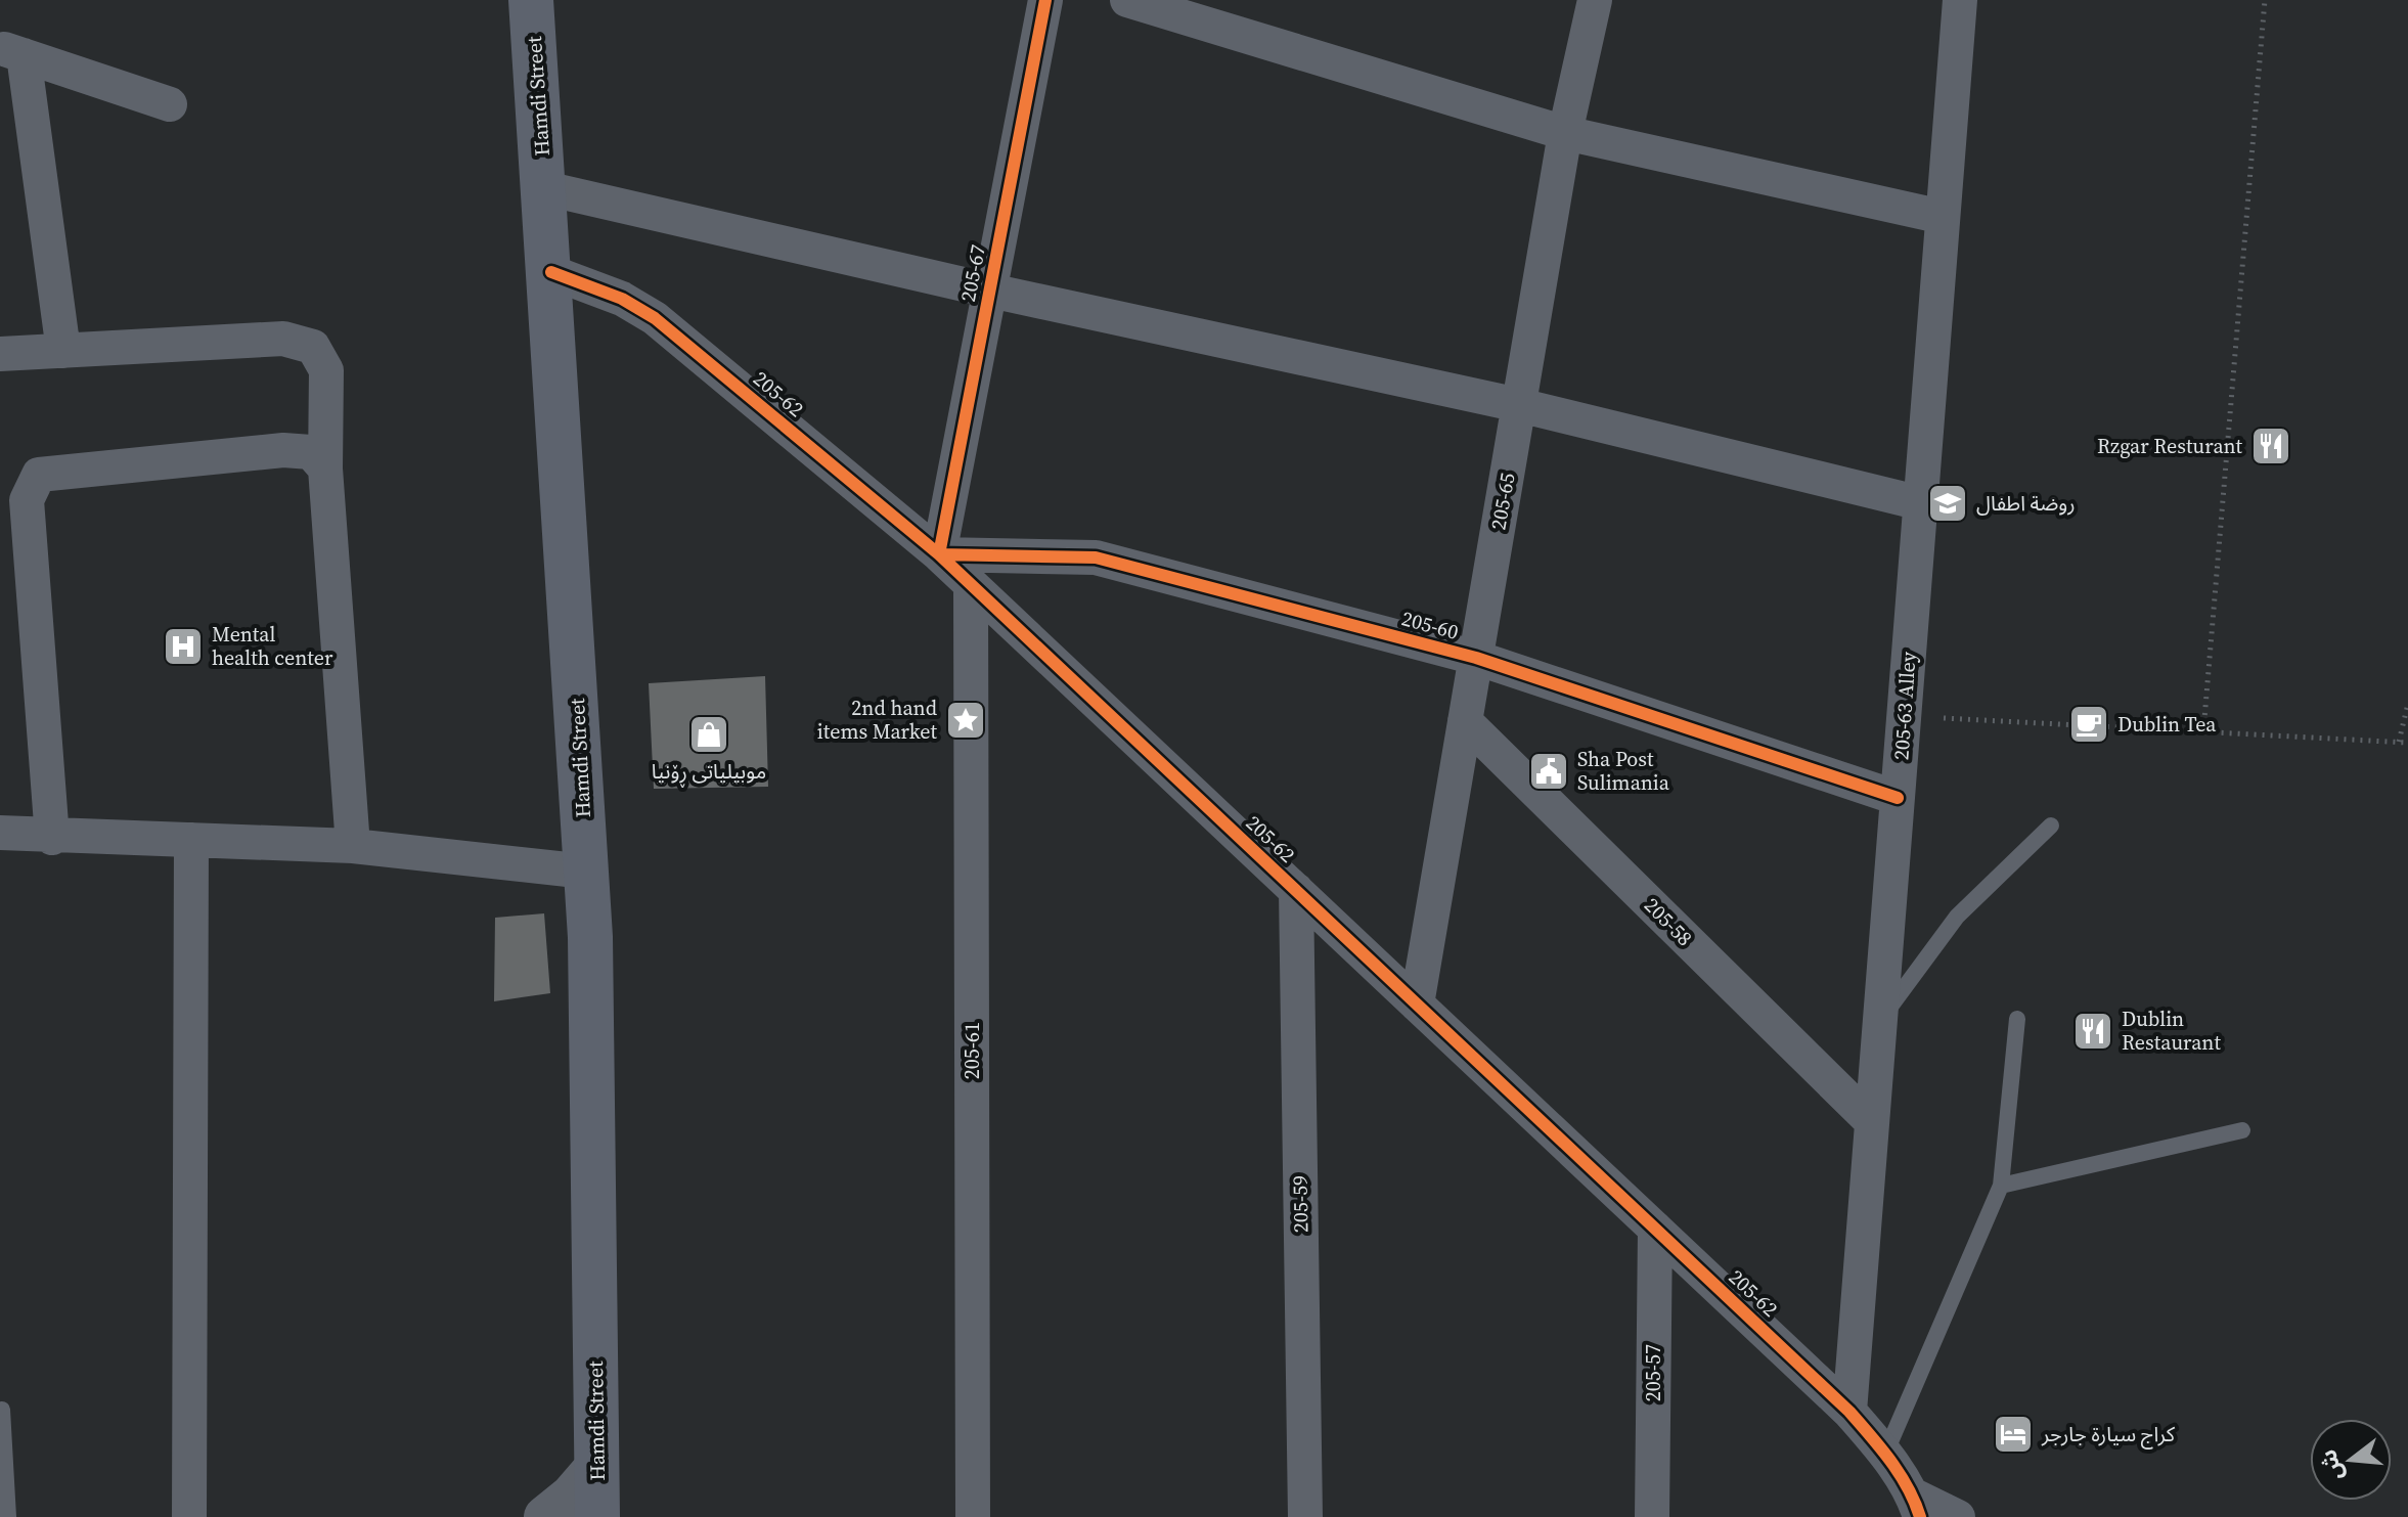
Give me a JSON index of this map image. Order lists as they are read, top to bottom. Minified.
{"streets":{"main road":["Hamdi Street"],"street":["205-67","205-62","205-65","205-60","205-63 Alley","205-58","205-61","205-59","205-57"]},"crossings":[["Hamdi Street","205-62"],["205-67","205-62"],["205-67","205-60"],["205-62","205-65"],["205-62","205-60"],["205-62","205-63 Alley"],["205-62","205-61"],["205-62","205-59"],["205-62","205-57"],["205-65","205-60"],["205-65","205-58"],["205-60","205-63 Alley"],["205-63 Alley","205-58"]],"places":{"restaurant":["Rzgar Resturant","Dublin Restaurant"],"school or university":["روضة اطفال"],"hospital":["Mental health center"],"place":["2nd hand items Market"],"cafe":["Dublin Tea"],"shop":["موبیلیاتی ڕۆنیا"],"public building":["Sha Post Sulimania"],"hotel":["كراج سيارة جارجر"]},"north":"left"}
